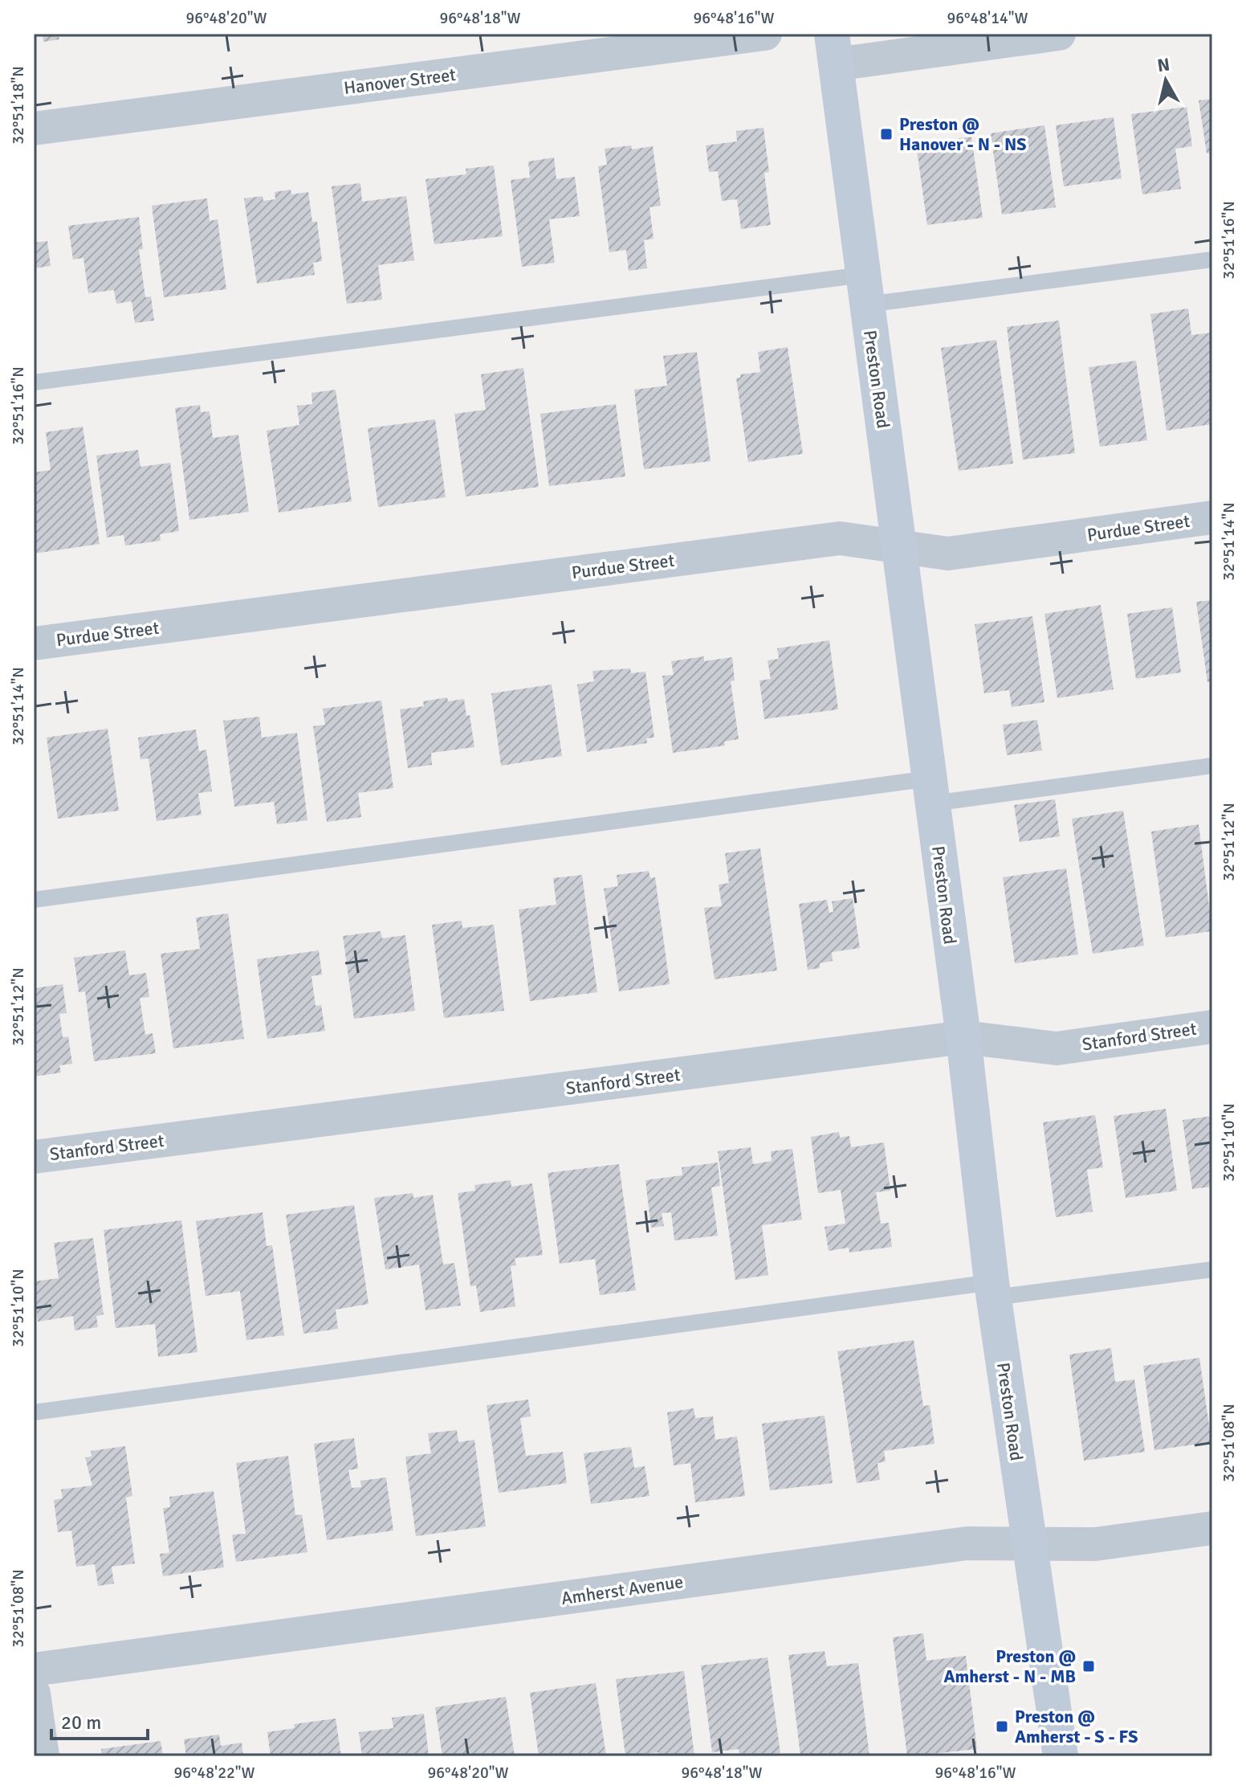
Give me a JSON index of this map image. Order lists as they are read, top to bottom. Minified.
{"streets":{"main road":["Preston Road"],"street":["Hanover Street","Purdue Street","Stanford Street","Amherst Avenue"]},"crossings":[["Preston Road","Purdue Street"],["Preston Road","Stanford Street"],["Preston Road","Amherst Avenue"]],"places":{"transit":["Preston @ Hanover - N - NS","Preston @ Amherst - N - MB","Preston @ Amherst - S - FS"]},"scale_bar":"20 m","north":"top","coordinates":["96°48'20\"W","96°48'18\"W","96°48'16\"W","96°48'14\"W","32°51'18\"N","32°51'16\"N","32°51'14\"N","32°51'12\"N","32°51'10\"N","32°51'08\"N","96°48'22\"W"]}
